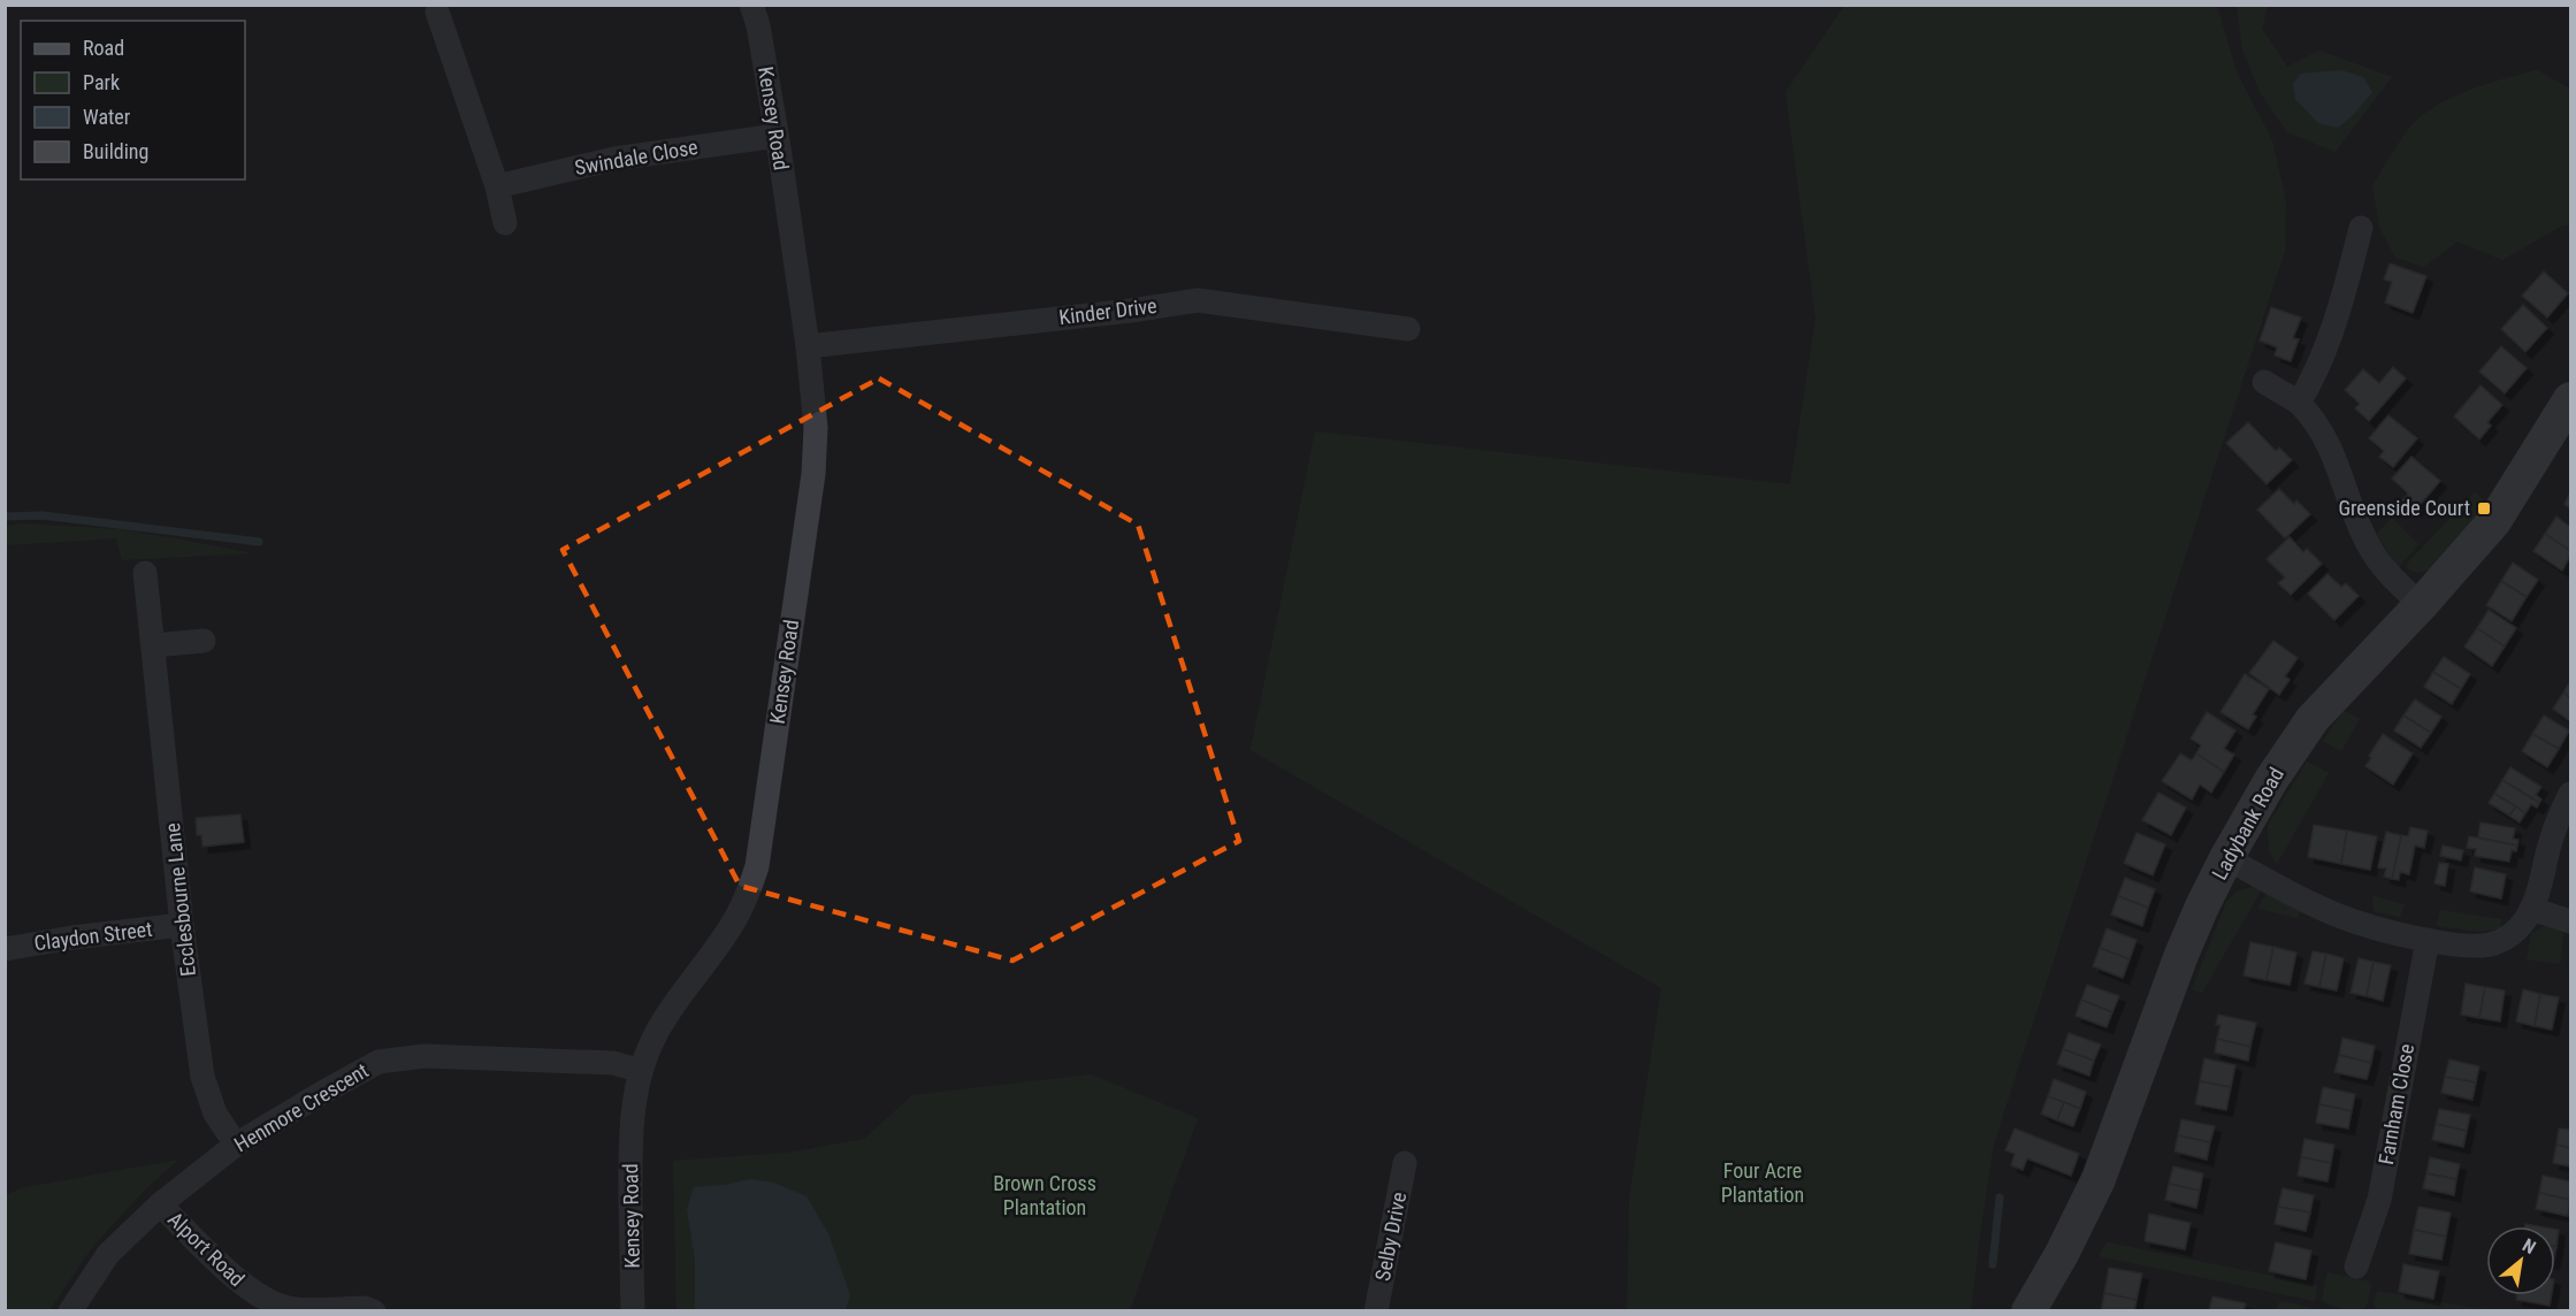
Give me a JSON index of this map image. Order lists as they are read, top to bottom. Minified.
{"streets":{"street":["Kensey Road","Swindale Close","Kinder Drive","Ladybank Road","Ecclesbourne Lane","Claydon Street","Farnham Close","Henmore Crescent","Selby Drive","Alport Road"]},"crossings":[["Kensey Road","Swindale Close"],["Kensey Road","Kinder Drive"],["Kensey Road","Henmore Crescent"],["Ecclesbourne Lane","Claydon Street"],["Ecclesbourne Lane","Henmore Crescent"],["Henmore Crescent","Alport Road"]],"parks":["Four Acre Plantation","Brown Cross Plantation"],"places":{"transit":["Greenside Court"]},"legend":["Road","Park","Water","Building"],"north":"top right"}
